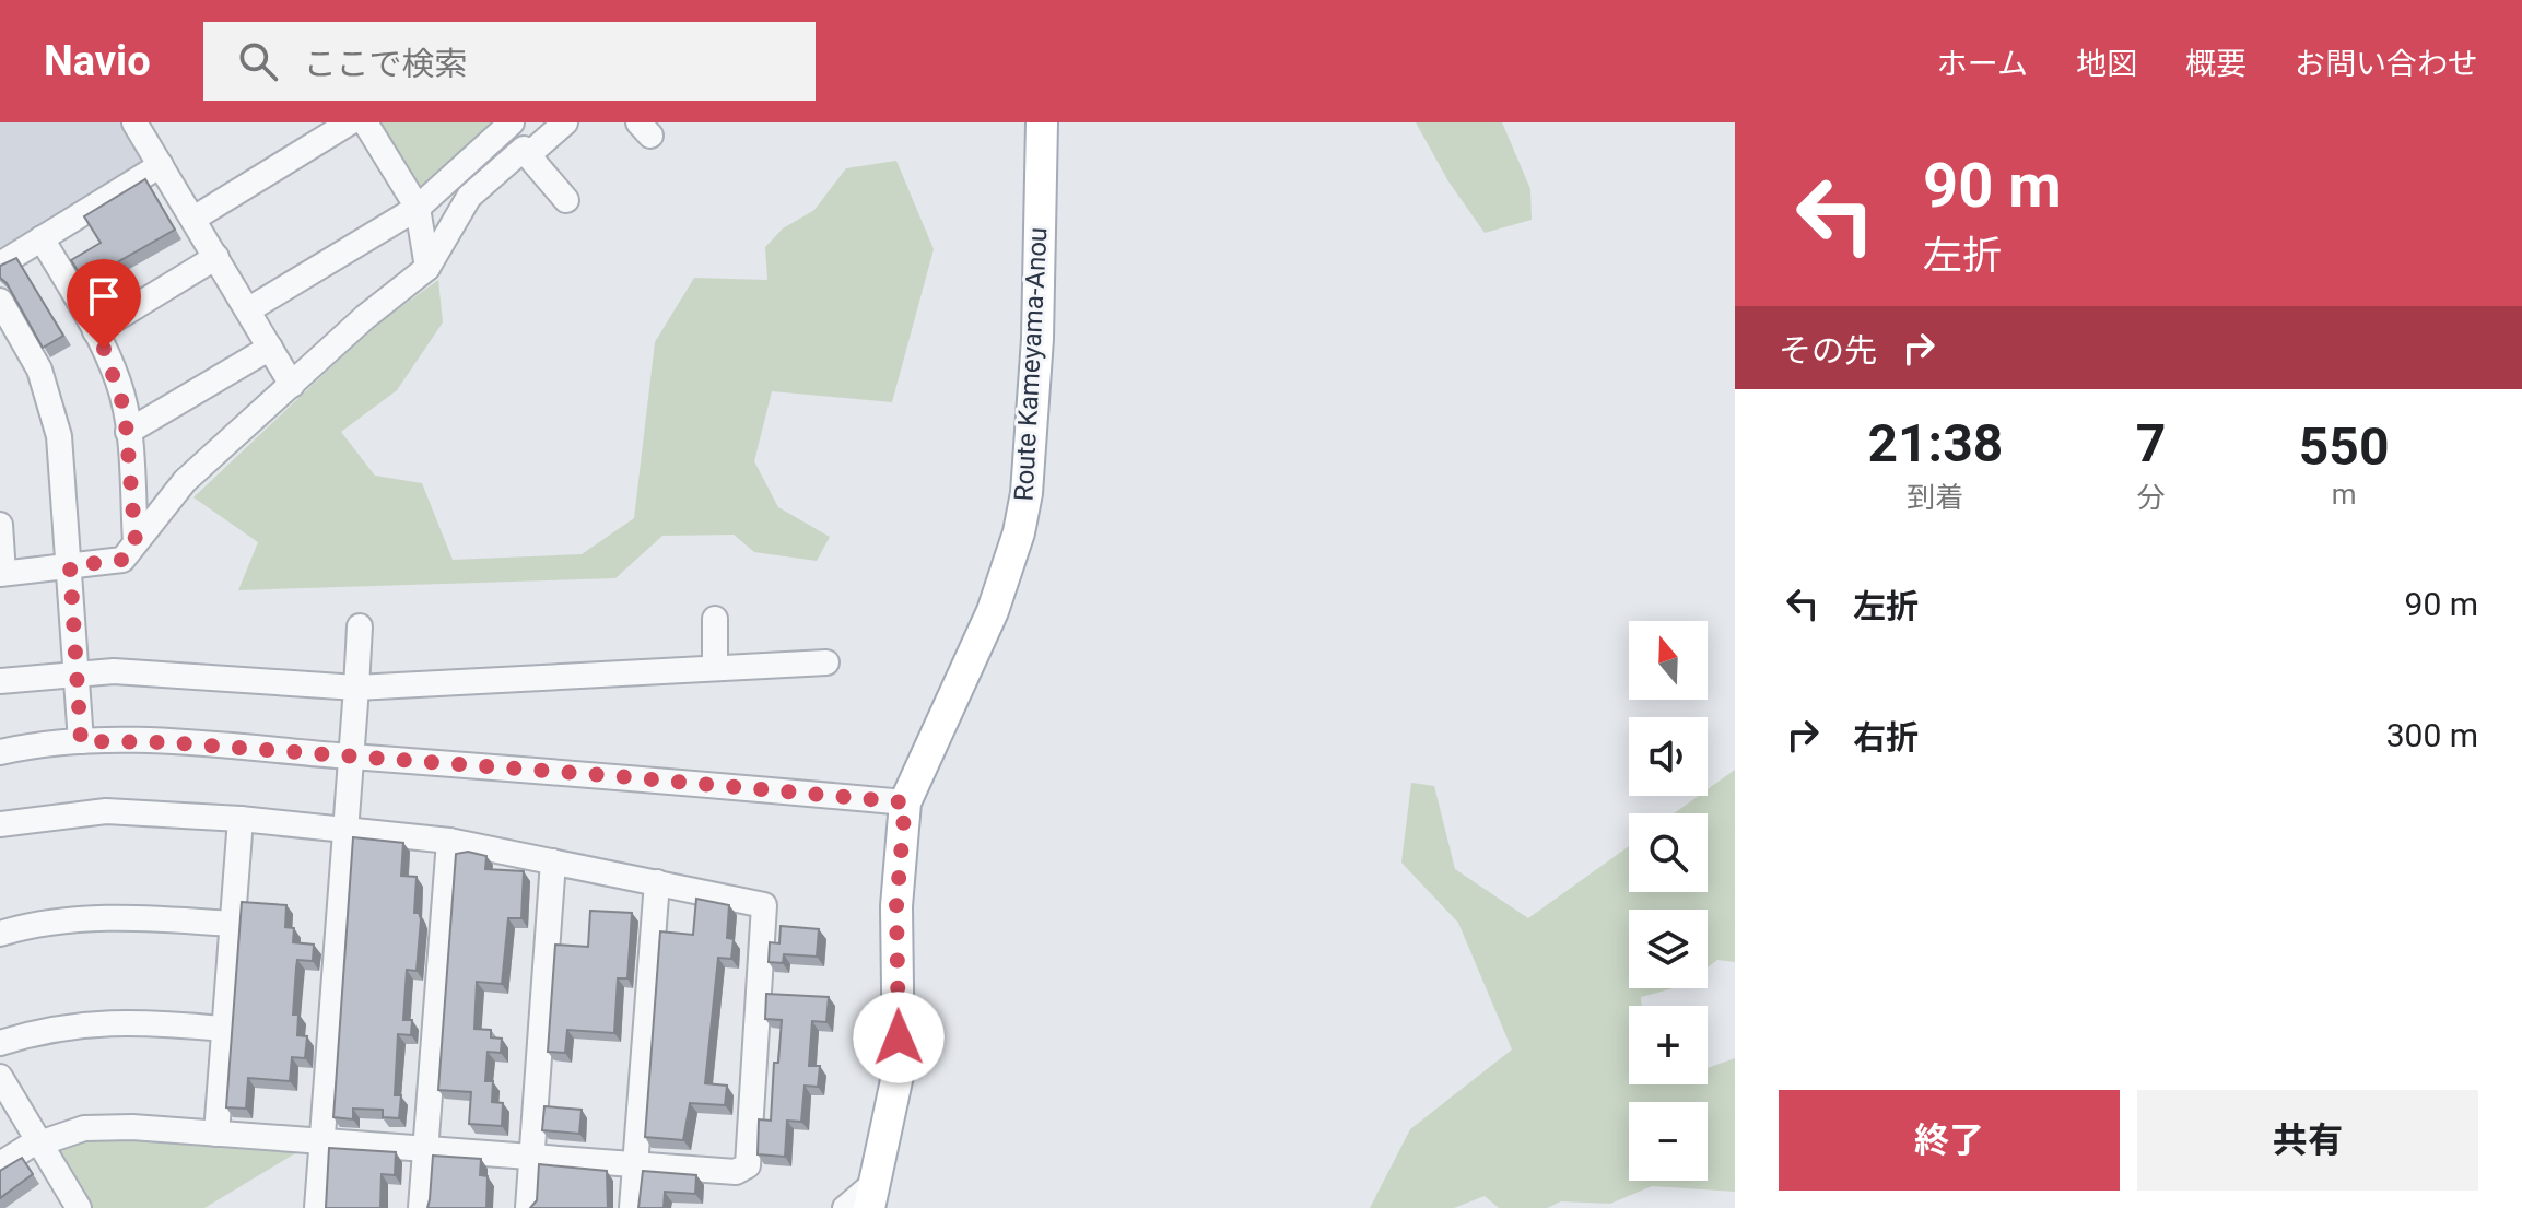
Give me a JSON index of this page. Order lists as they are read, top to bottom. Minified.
{"streets":{"main road":["Route Kameyama-Anou"]},"north":"top","page":{"header":"Navio","search":"ここで検索","nav":["ホーム","地図","概要","お問い合わせ"],"turn":["90 m","左折"],"then":"その先","eta":["21:38","到着","7","分","550","m"],"list":[{"name":"左折","value":"90 m"},{"name":"右折","value":"300 m"}],"map_buttons":["+","−"],"buttons":["終了","共有"]}}
